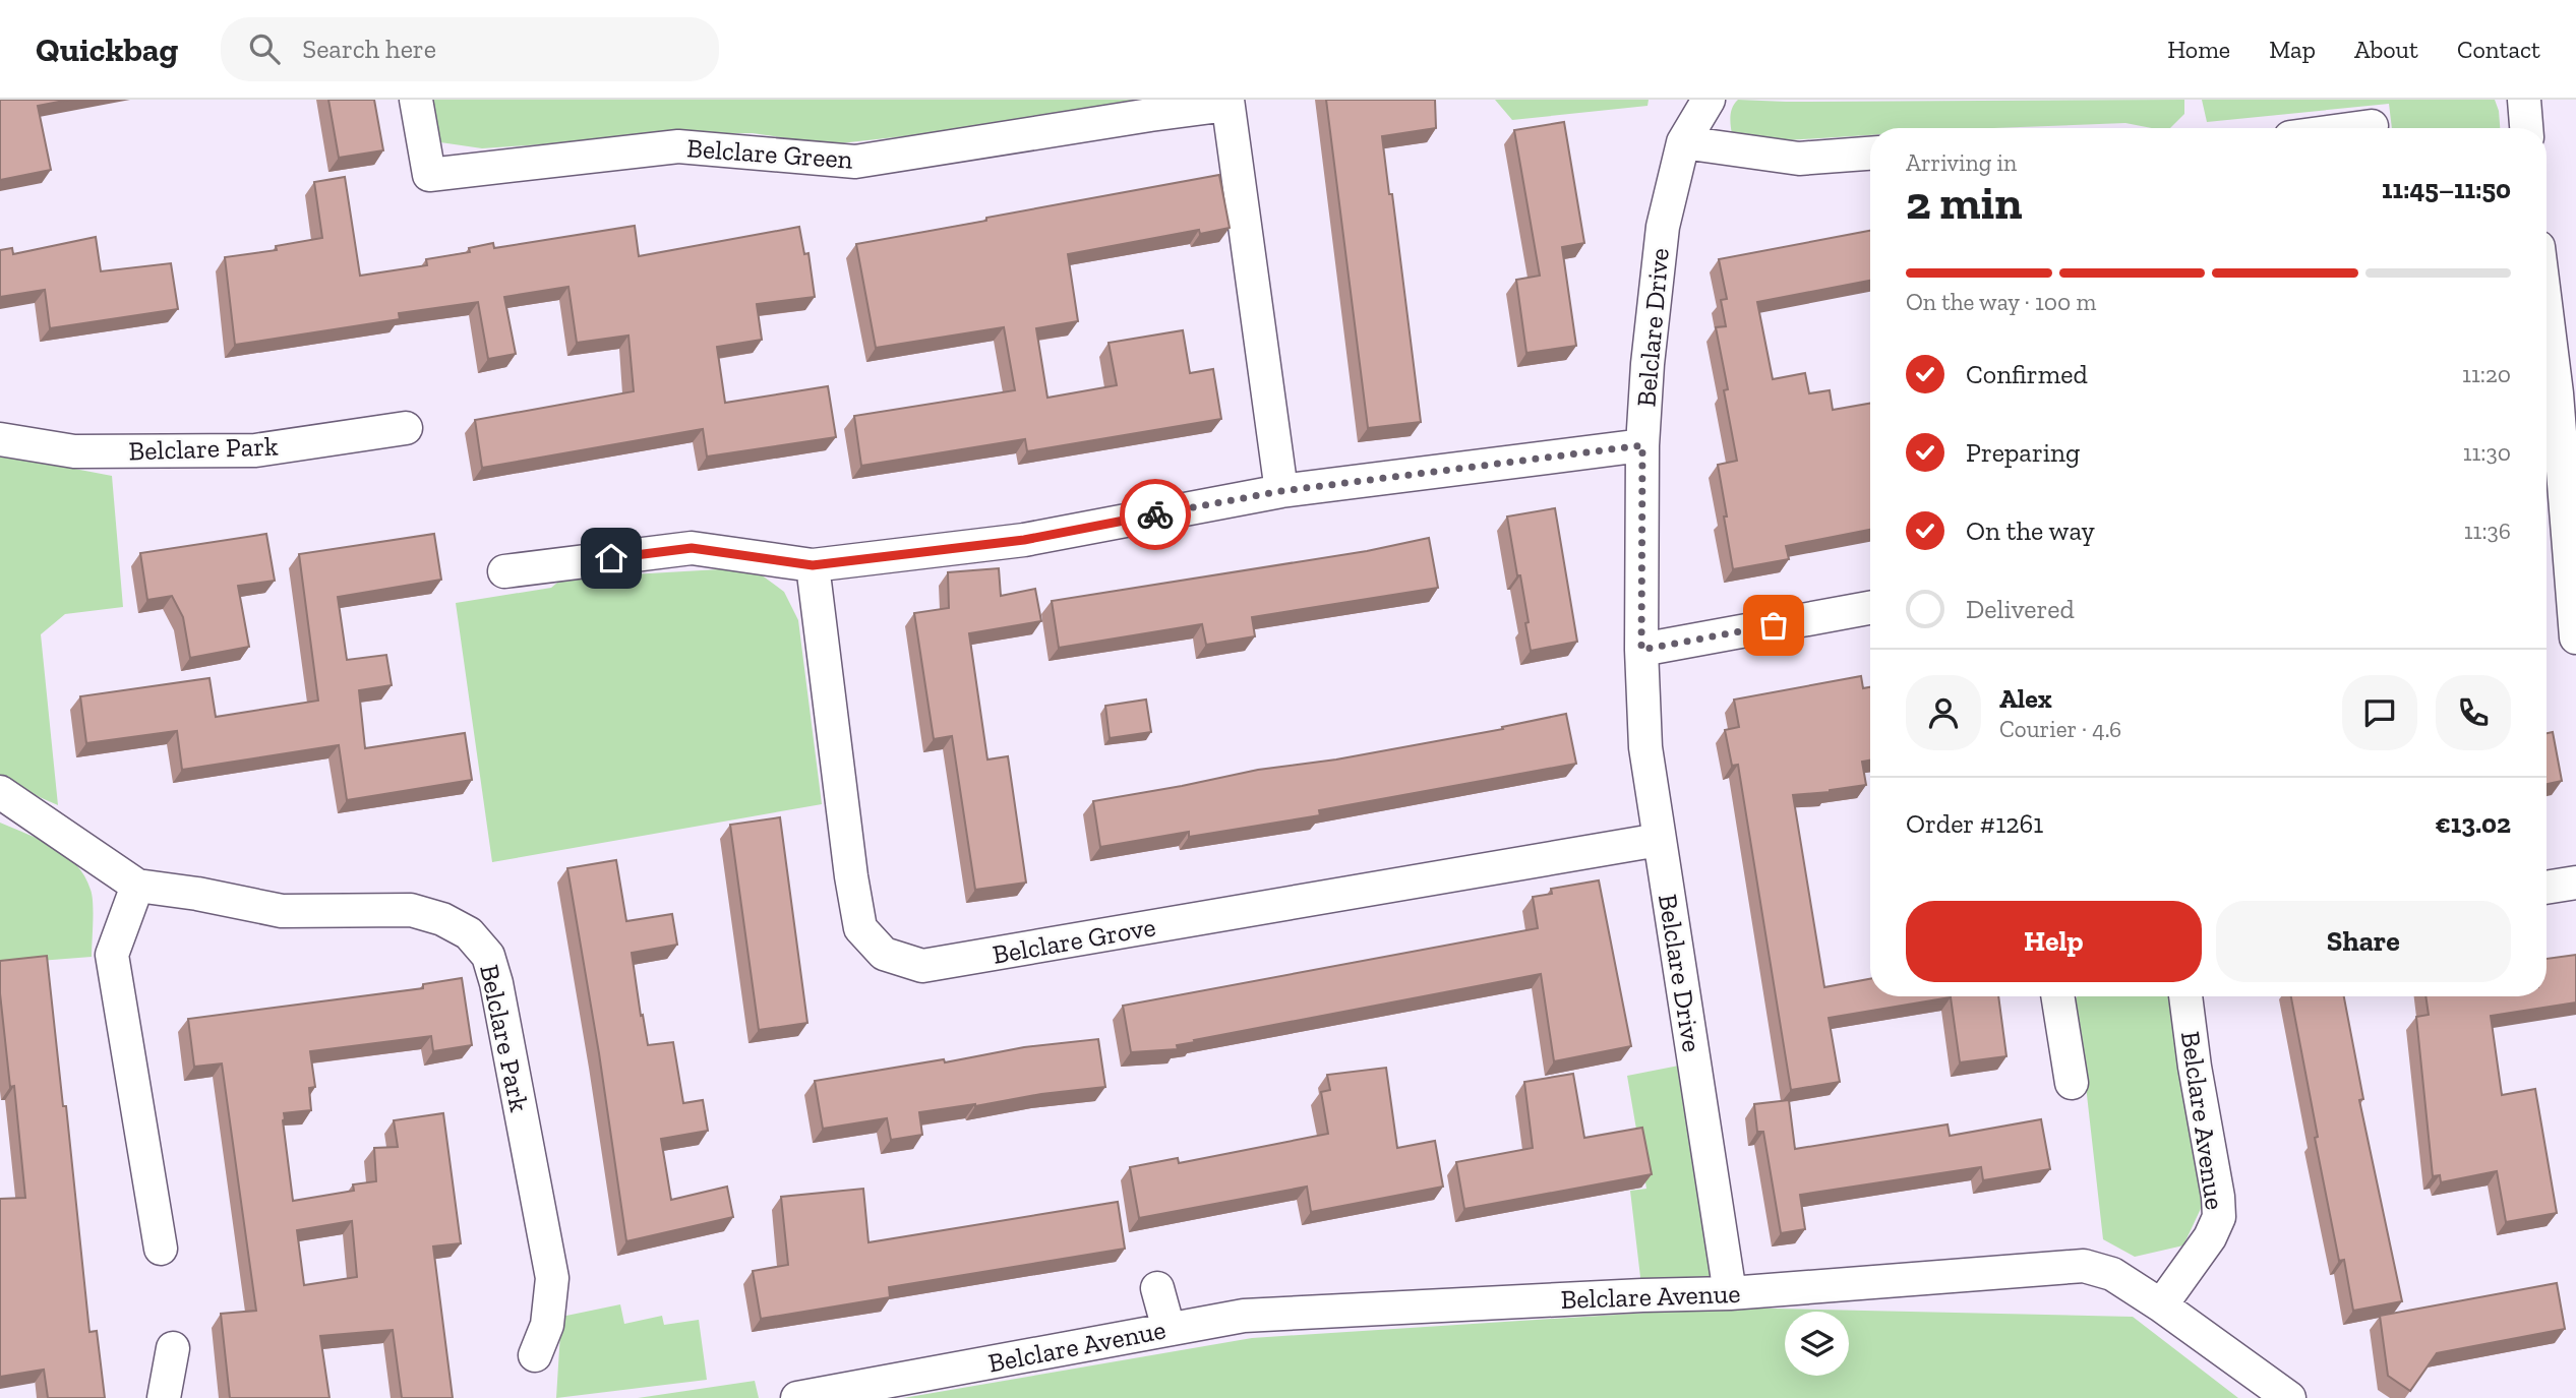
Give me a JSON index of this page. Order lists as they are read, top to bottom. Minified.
{"streets":{"street":["Belclare Green","Belclare Drive","Belclare Park","Belclare Grove","Belclare Avenue"]},"crossings":[["Belclare Drive","Belclare Grove"],["Belclare Drive","Belclare Avenue"]],"page":{"header":"Quickbag","search":"Search here","nav":["Home","Map","About","Contact"],"heading":["2 min","Arriving in","11:45–11:50"],"panel":["Alex","Courier · 4.6","Order #1261","€13.02"],"bar":"On the way · 100 m","list":[["Confirmed","11:20"],["Preparing","11:30"],["On the way","11:36"],"Delivered"],"buttons":["Help","Share"]}}
